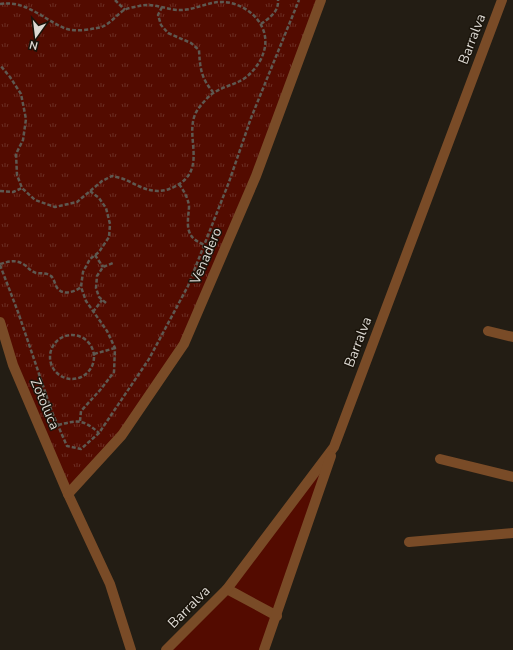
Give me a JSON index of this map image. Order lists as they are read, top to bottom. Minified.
{"streets":{"street":["Barralva","Venadero","Zotoluca"]},"crossings":[["Venadero","Zotoluca"]],"north":"bottom"}
